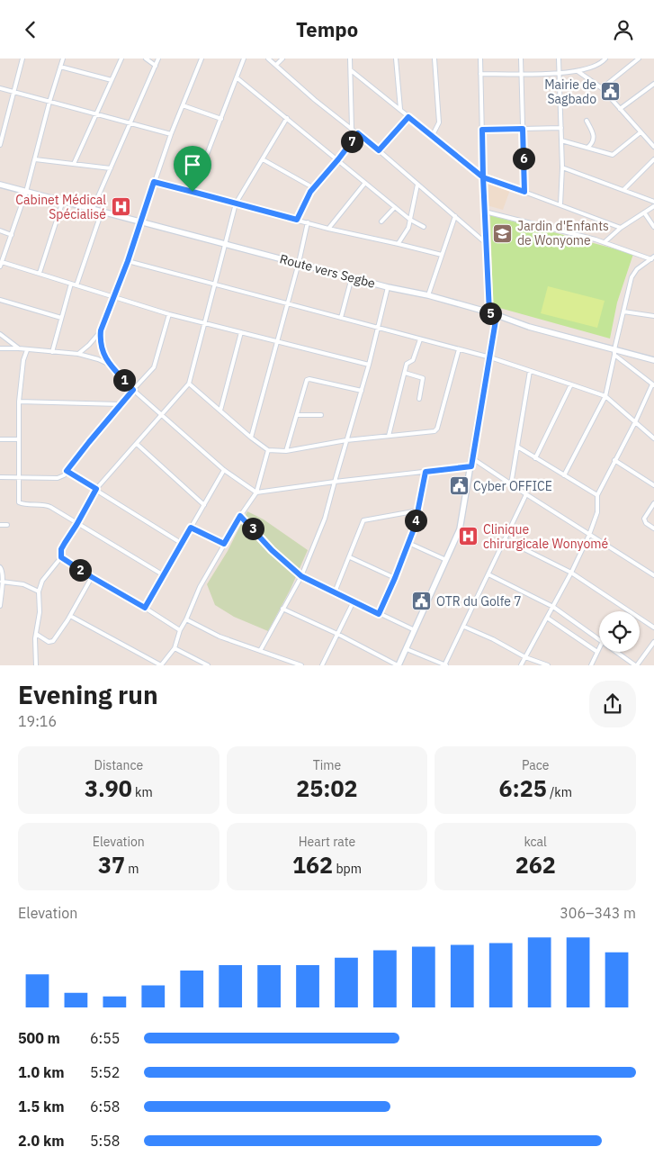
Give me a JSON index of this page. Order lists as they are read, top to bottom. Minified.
{"streets":{"main road":["Route vers Segbe"]},"places":{"public building":["Mairie de Sagbado","Cyber OFFICE","OTR du Golfe 7"],"hospital":["Cabinet Médical Spécialisé","Clinique chirurgicale Wonyomé"],"school or university":["Jardin d'Enfants de Wonyome"]},"page":{"header":"Tempo","pins":["7","6","5","1","4","3","2"],"heading":["Evening run","19:16"],"stats":[["Distance","3.90 km"],["Time","25:02"],["Pace","6:25 /km"],["Elevation","37 m"],["Heart rate","162 bpm"],["kcal","262"]],"chart":["Elevation","306–343 m"],"list":[{"name":"500 m","note":"6:55"},{"name":"1.0 km","note":"5:52"},{"name":"1.5 km","note":"6:58"},{"name":"2.0 km","note":"5:58"}]}}
